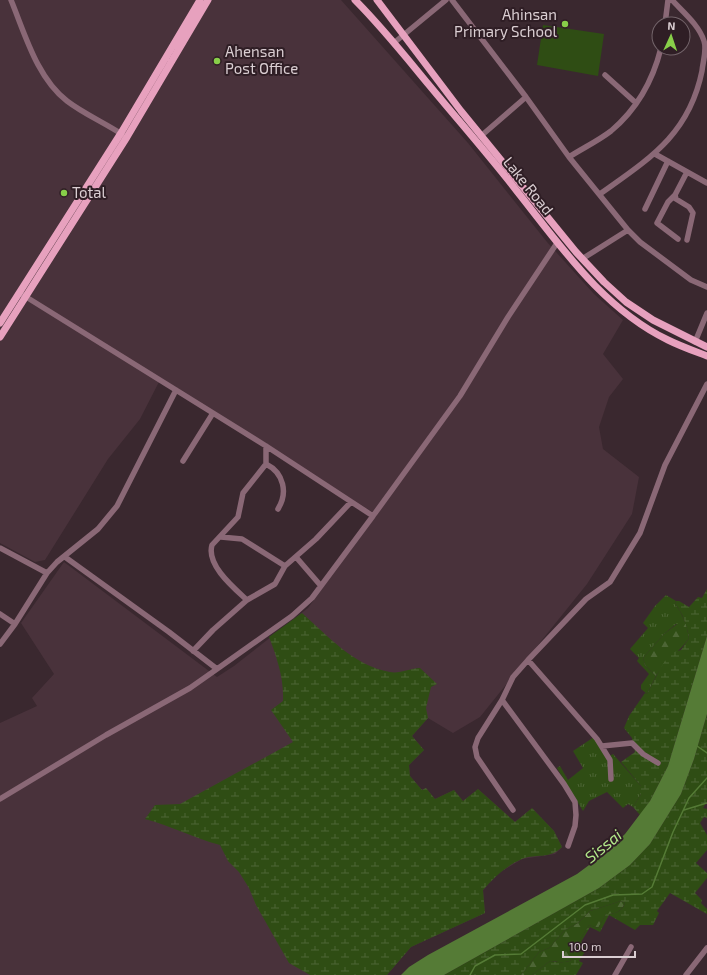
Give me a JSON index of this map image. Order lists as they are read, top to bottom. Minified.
{"streets":{"main road":["Lake Road"]},"water":["Sissai"],"places":["Ahinsan Primary School","Ahensan Post Office","Total"],"scale_bar":"100 m","north":"top"}
